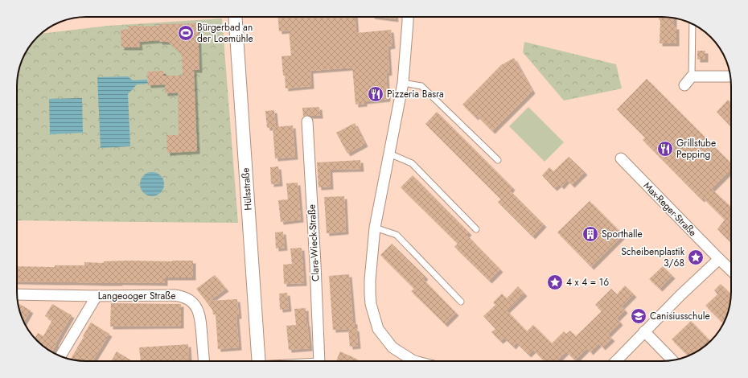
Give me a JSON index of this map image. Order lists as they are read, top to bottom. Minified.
{"streets":{"street":["Hülsstraße","Max-Reger-Straße","Clara-Wieck-Straße","Langeooger Straße"]},"places":{"sports":["Bürgerbad an der Loemühle"],"restaurant":["Pizzeria Basra","Grillstube Pepping"],"building":["Sporthalle"],"place":["Scheibenplastik 3/68","4 x 4 = 16"],"school or university":["Canisiusschule"]}}
